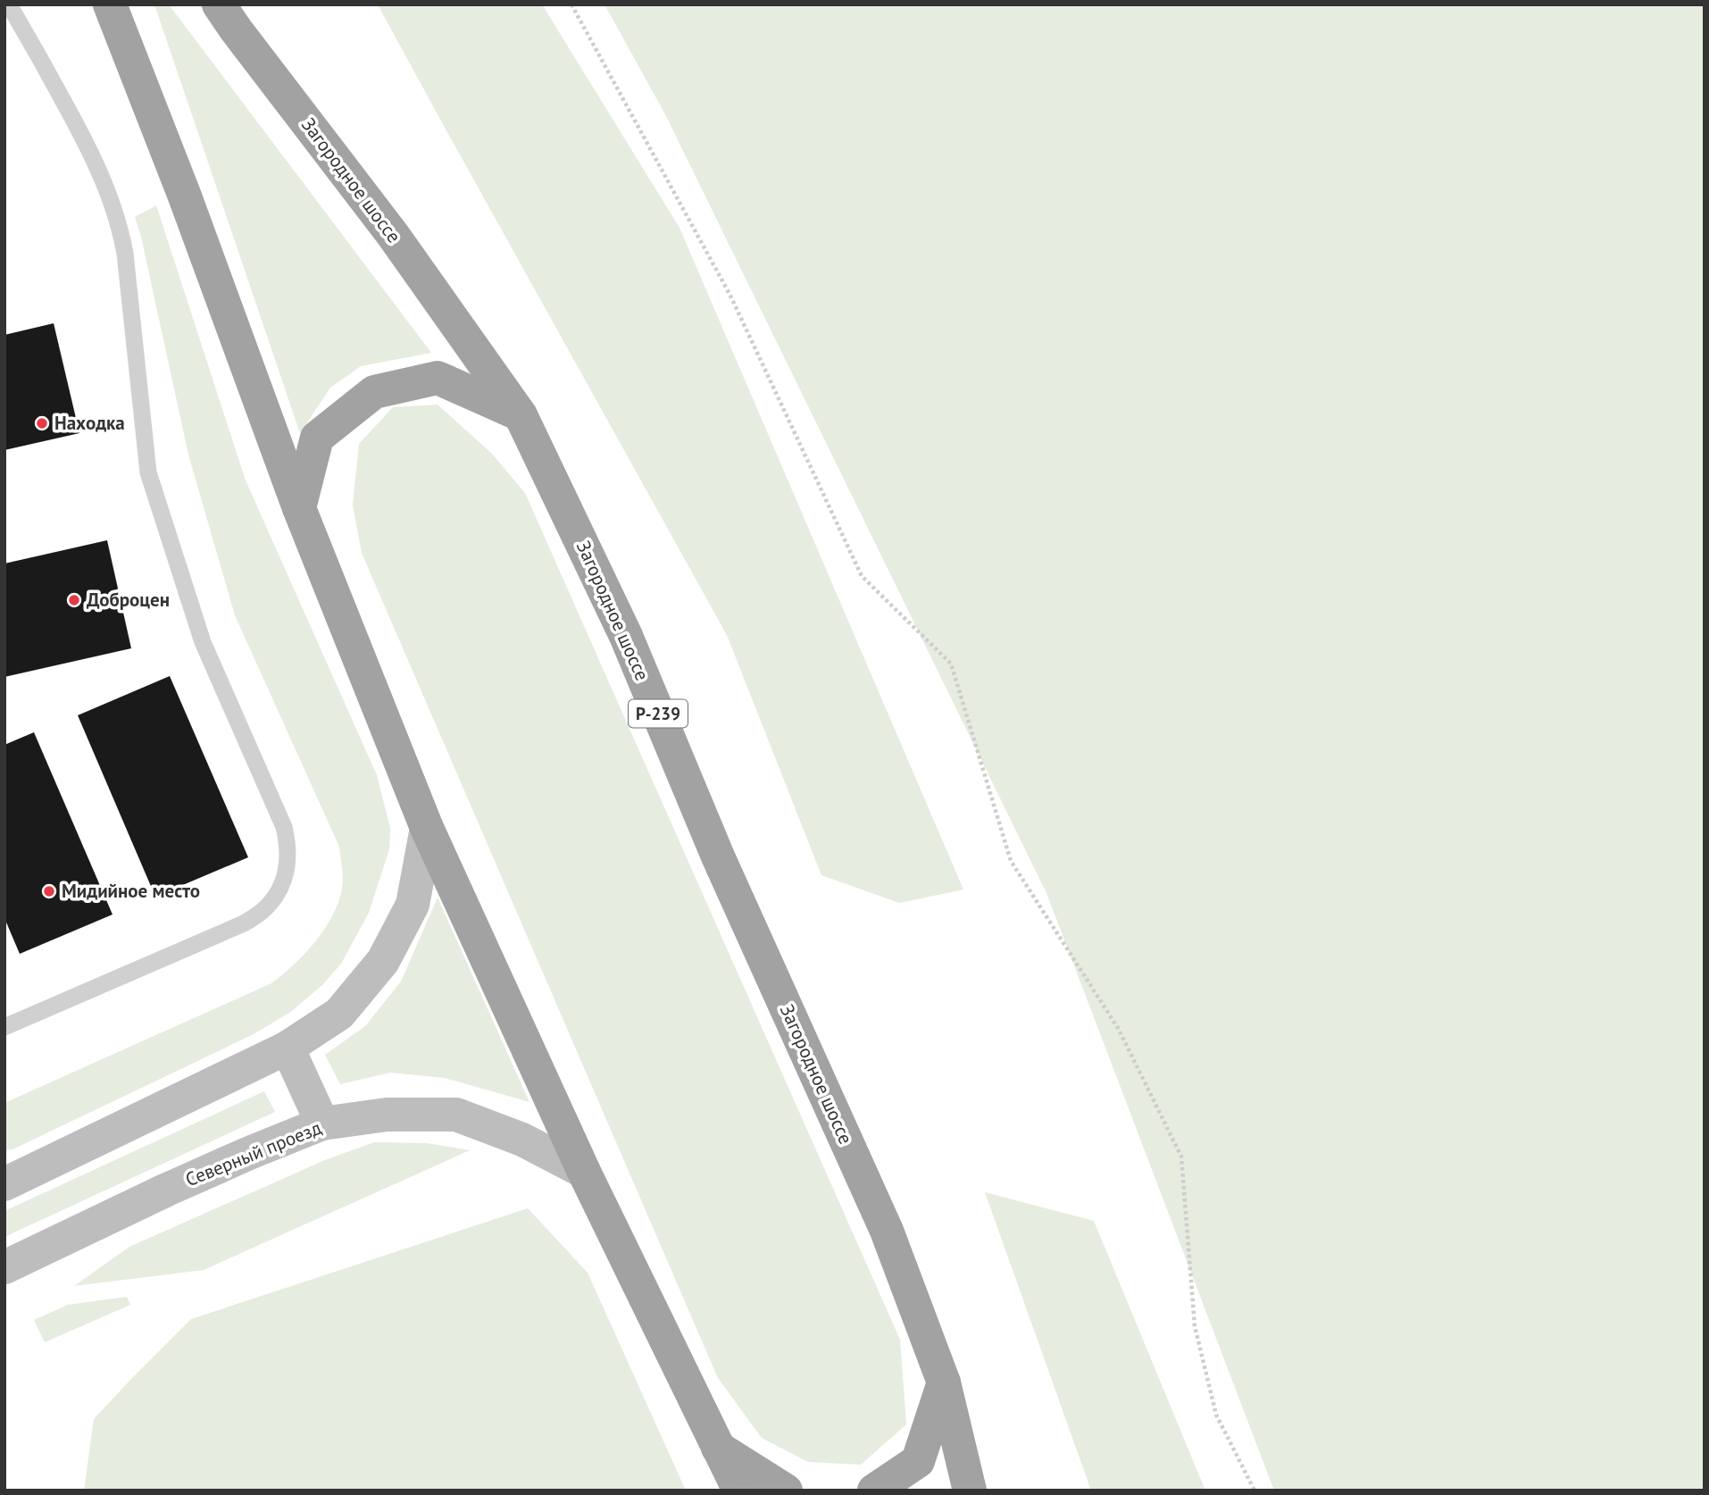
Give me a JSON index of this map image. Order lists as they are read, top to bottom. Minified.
{"streets":{"highway":["Загородное шоссе","Р-239"],"main road":["Северный проезд"]},"places":["Находка","Доброцен","Мидийное место"]}
